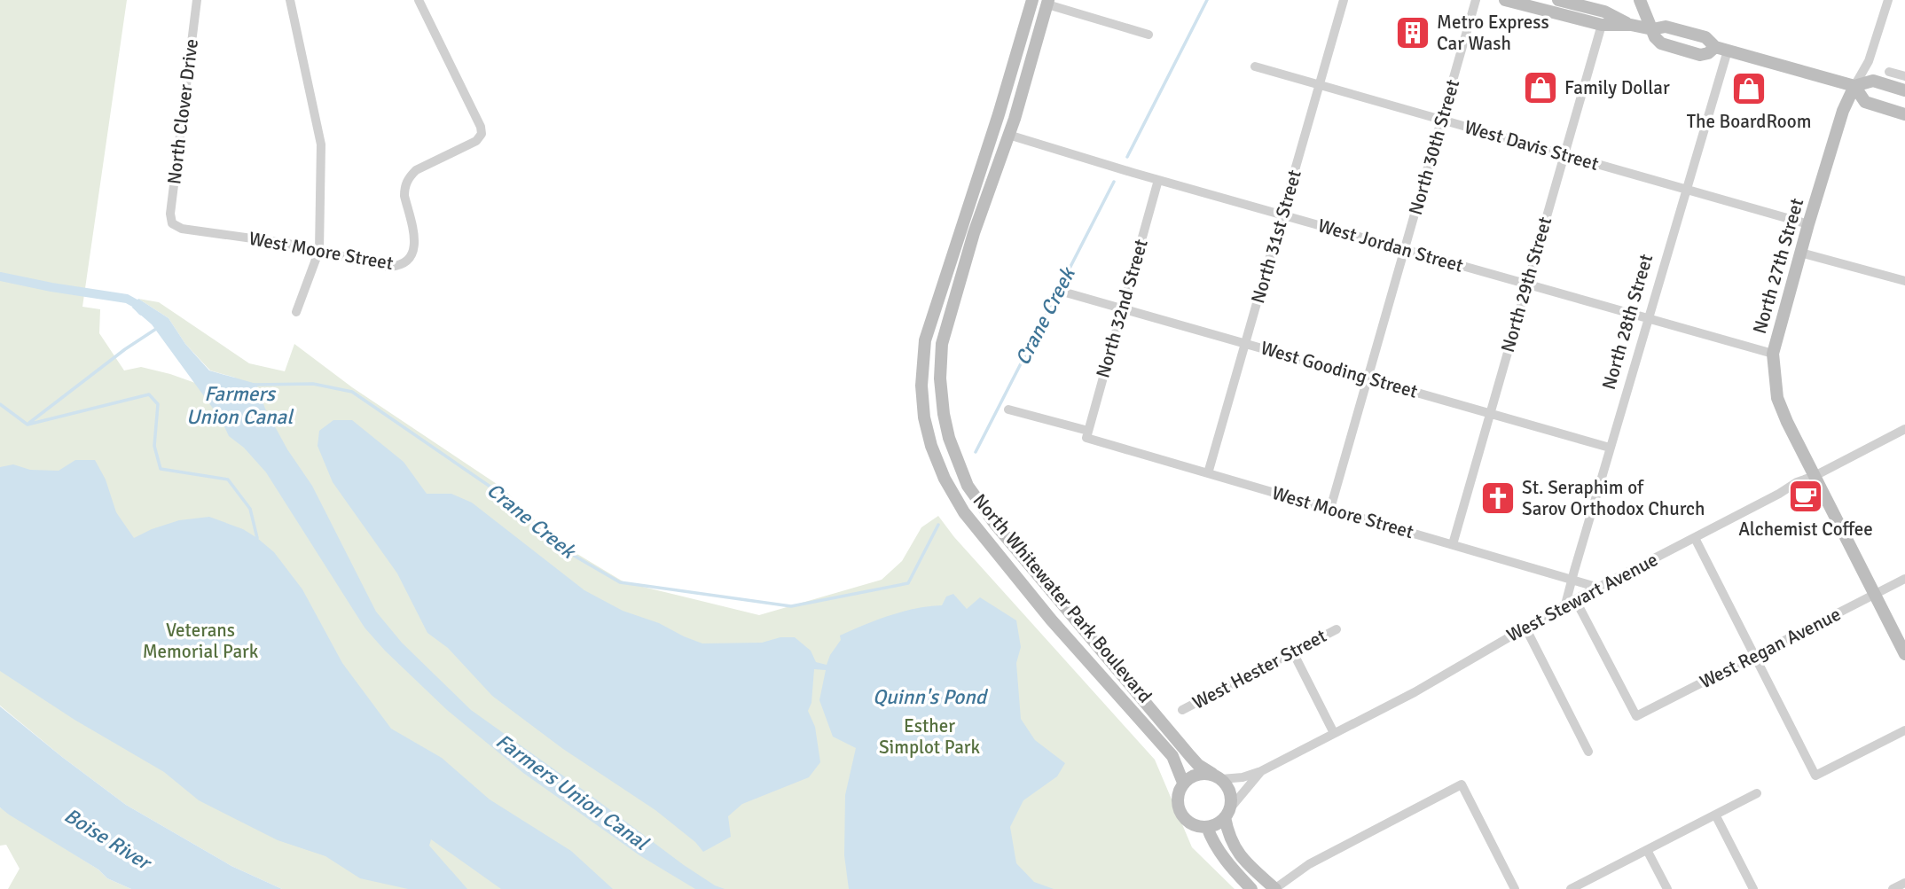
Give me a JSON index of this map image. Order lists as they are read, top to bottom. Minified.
{"streets":{"street":["North Clover Drive","West Davis Street","North 30th Street","North 31st Street","West Jordan Street","West Moore Street","North 27th Street","North 29th Street","North 32nd Street","North 28th Street","West Gooding Street","West Stewart Avenue","North Whitewater Park Boulevard","West Regan Avenue","West Hester Street"]},"crossings":[["North Clover Drive","West Moore Street"],["West Davis Street","North 30th Street"],["West Davis Street","North 31st Street"],["West Davis Street","North 27th Street"],["West Davis Street","North 29th Street"],["West Davis Street","North 28th Street"],["North 30th Street","West Jordan Street"],["North 30th Street","West Moore Street"],["North 30th Street","West Gooding Street"],["North 31st Street","West Jordan Street"],["North 31st Street","West Moore Street"],["North 31st Street","West Gooding Street"],["West Jordan Street","North 27th Street"],["West Jordan Street","North 29th Street"],["West Jordan Street","North 32nd Street"],["West Jordan Street","North 28th Street"],["West Jordan Street","North Whitewater Park Boulevard"],["West Moore Street","North 29th Street"],["West Moore Street","North 32nd Street"],["West Moore Street","North 28th Street"],["West Moore Street","West Stewart Avenue"],["North 27th Street","West Stewart Avenue"],["North 27th Street","West Regan Avenue"],["North 29th Street","West Gooding Street"],["North 32nd Street","West Gooding Street"],["North 28th Street","West Gooding Street"],["North 28th Street","West Stewart Avenue"],["West Stewart Avenue","North Whitewater Park Boulevard"],["West Stewart Avenue","West Regan Avenue"]],"water":["Crane Creek","Farmers Union Canal","Quinn's Pond","Boise River"],"parks":["Veterans Memorial Park","Esther Simplot Park"],"places":{"building":["Metro Express Car Wash"],"shop":["Family Dollar","The BoardRoom"],"cafe":["Alchemist Coffee"],"church":["St. Seraphim of Sarov Orthodox Church"]}}
